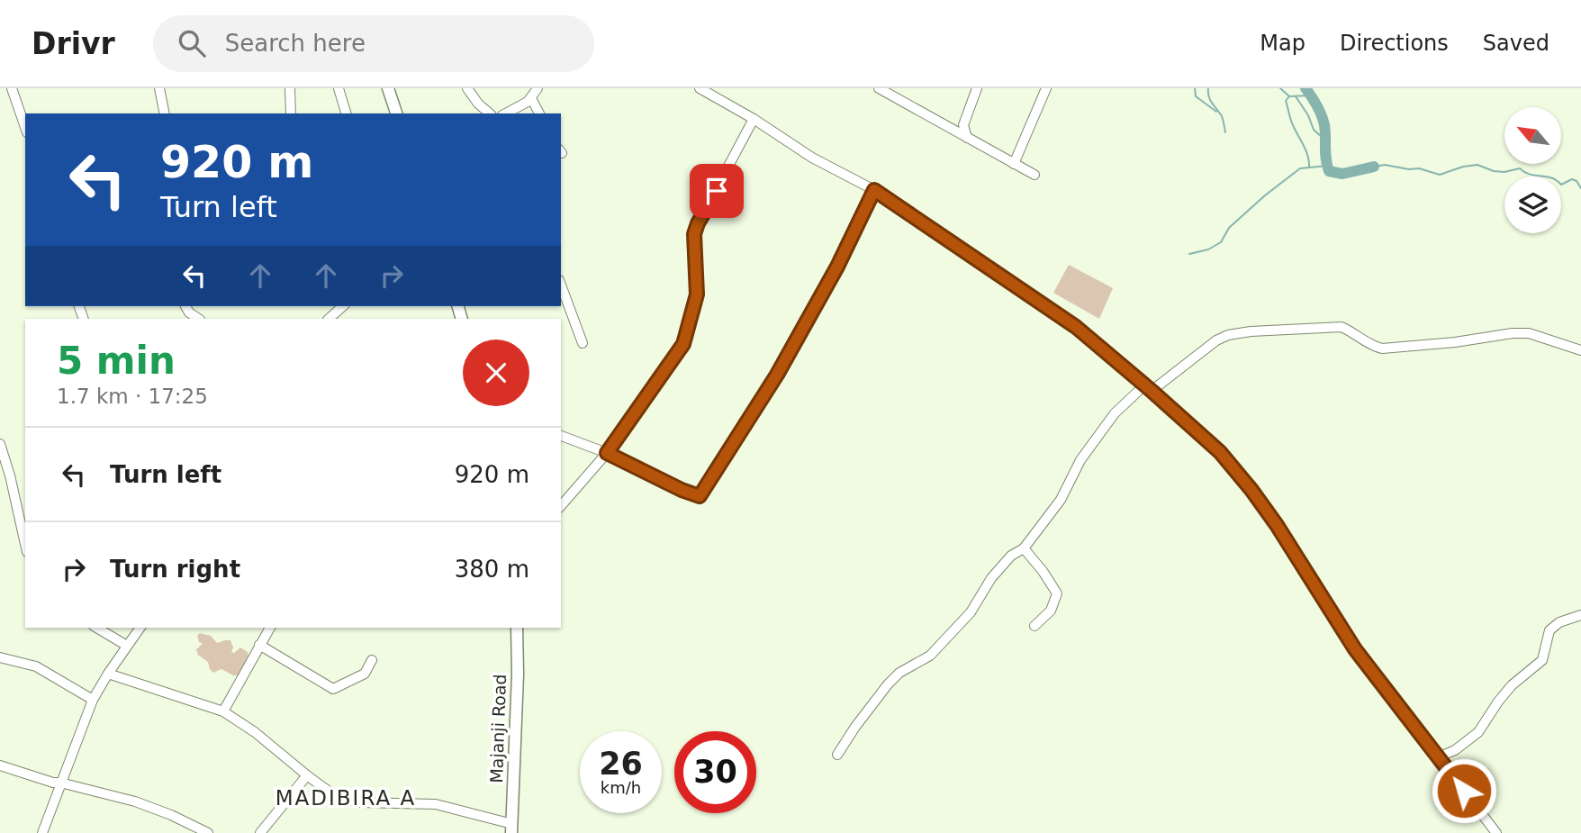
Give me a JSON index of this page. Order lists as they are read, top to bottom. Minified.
{"streets":{"main road":["Majanji Road"]},"districts":["MADIBIRA A"],"north":"top left","page":{"header":"Drivr","search":"Search here","nav":["Map","Directions","Saved"],"turn":["920 m","Turn left"],"heading":["5 min","1.7 km · 17:25"],"list":[{"name":"Turn left","value":"920 m"},{"name":"Turn right","value":"380 m"}],"speed":"26 km/h","limit":"30"}}
